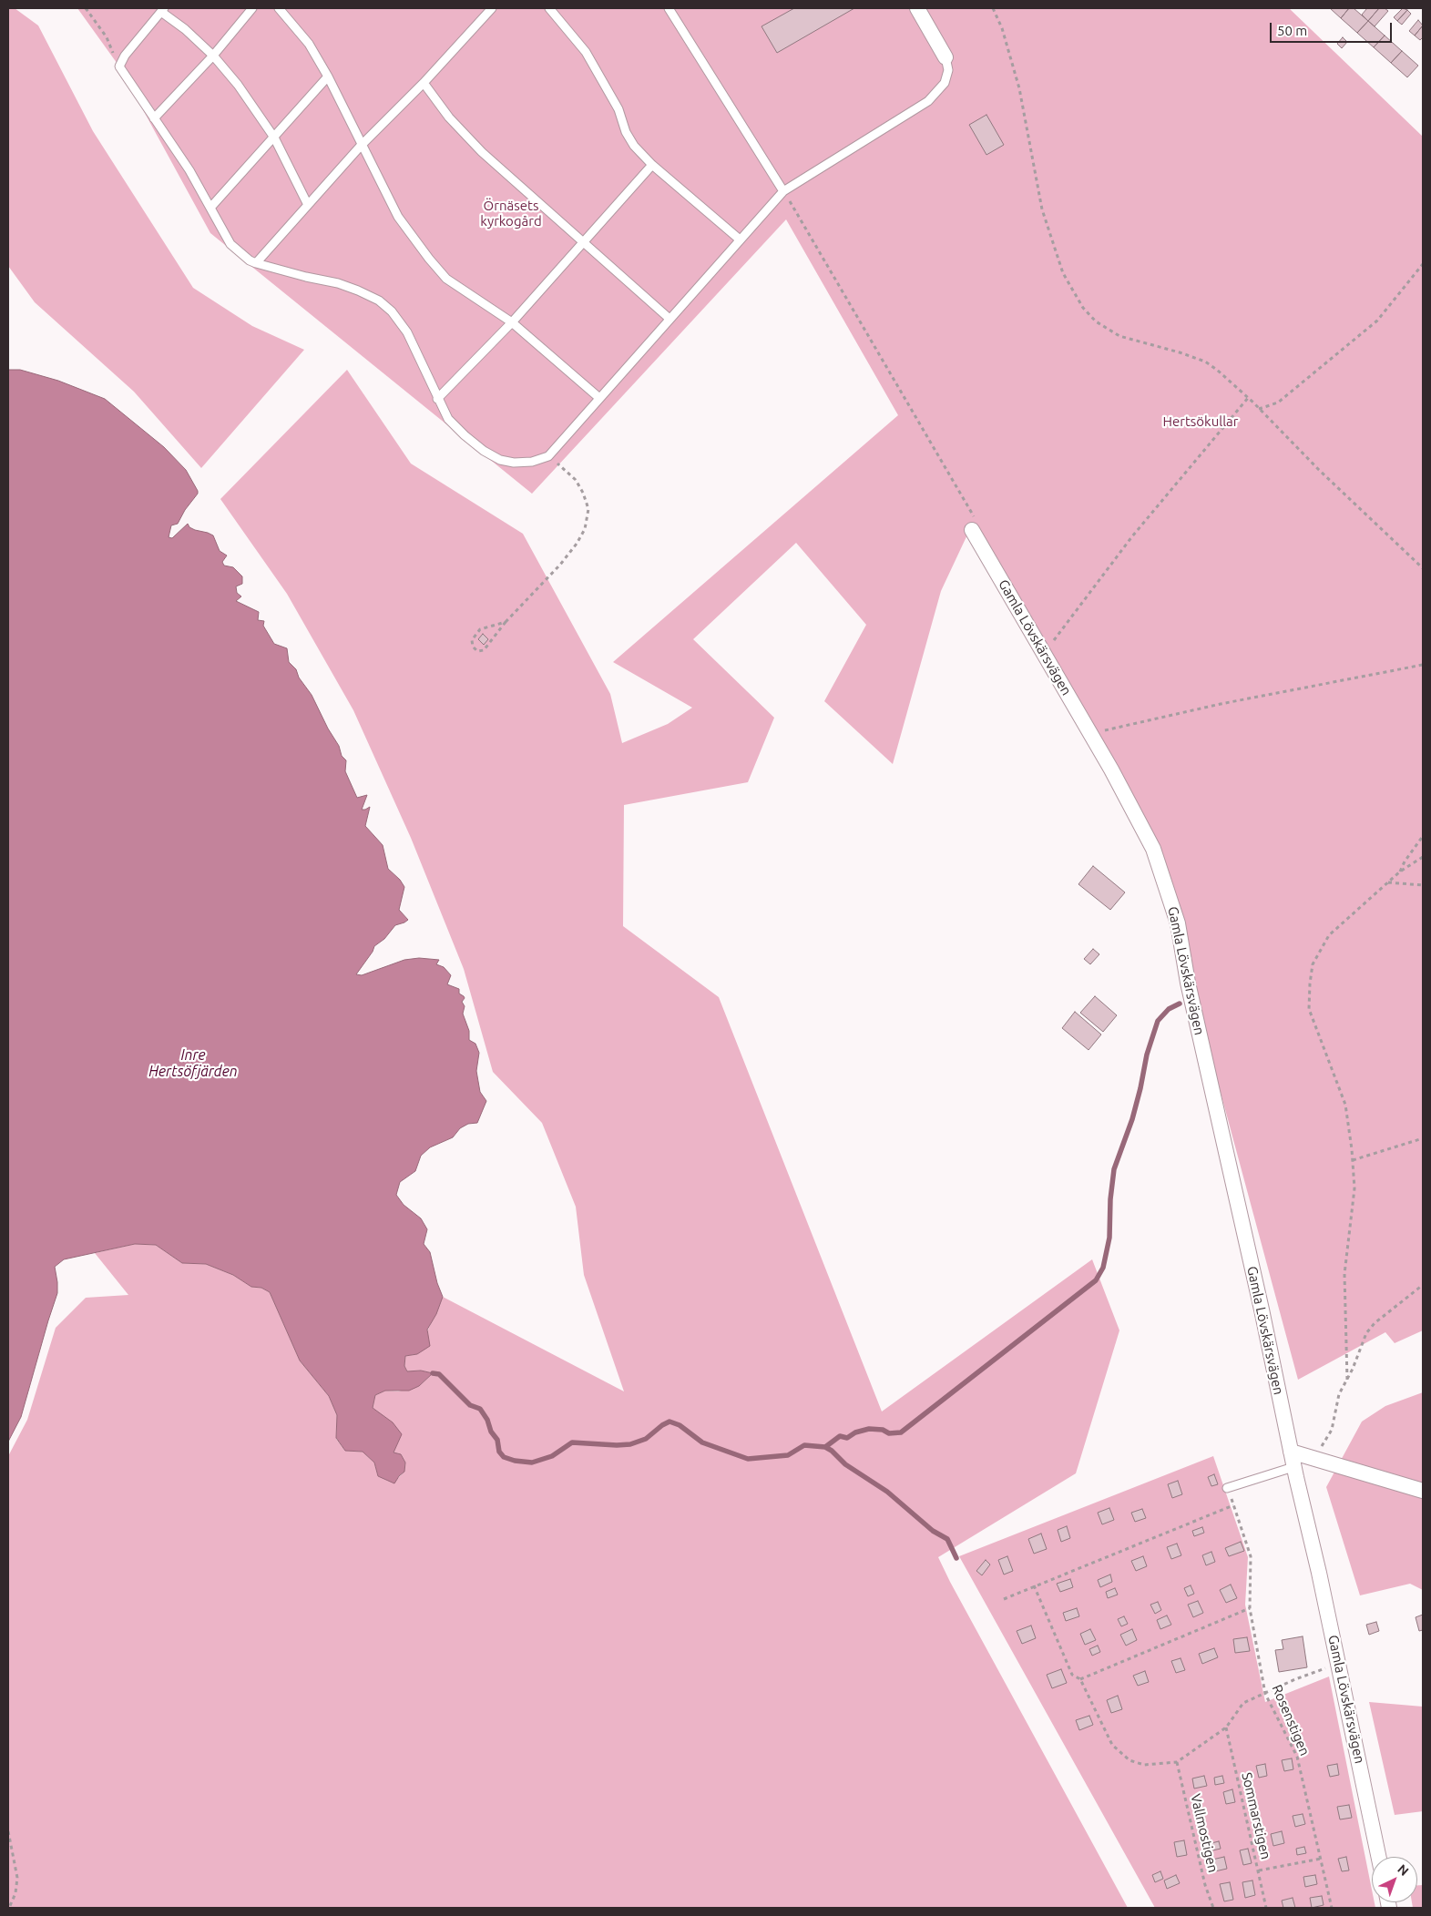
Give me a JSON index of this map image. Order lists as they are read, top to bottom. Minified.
{"streets":{"street":["Gamla Lövskärsvägen"],"path":["Rosenstigen","Sommarstigen","Vallmostigen"]},"water":["Inre Hertsöfjärden"],"parks":["Örnäsets kyrkogård","Hertsökullar"],"scale_bar":"50 m","north":"top right"}
